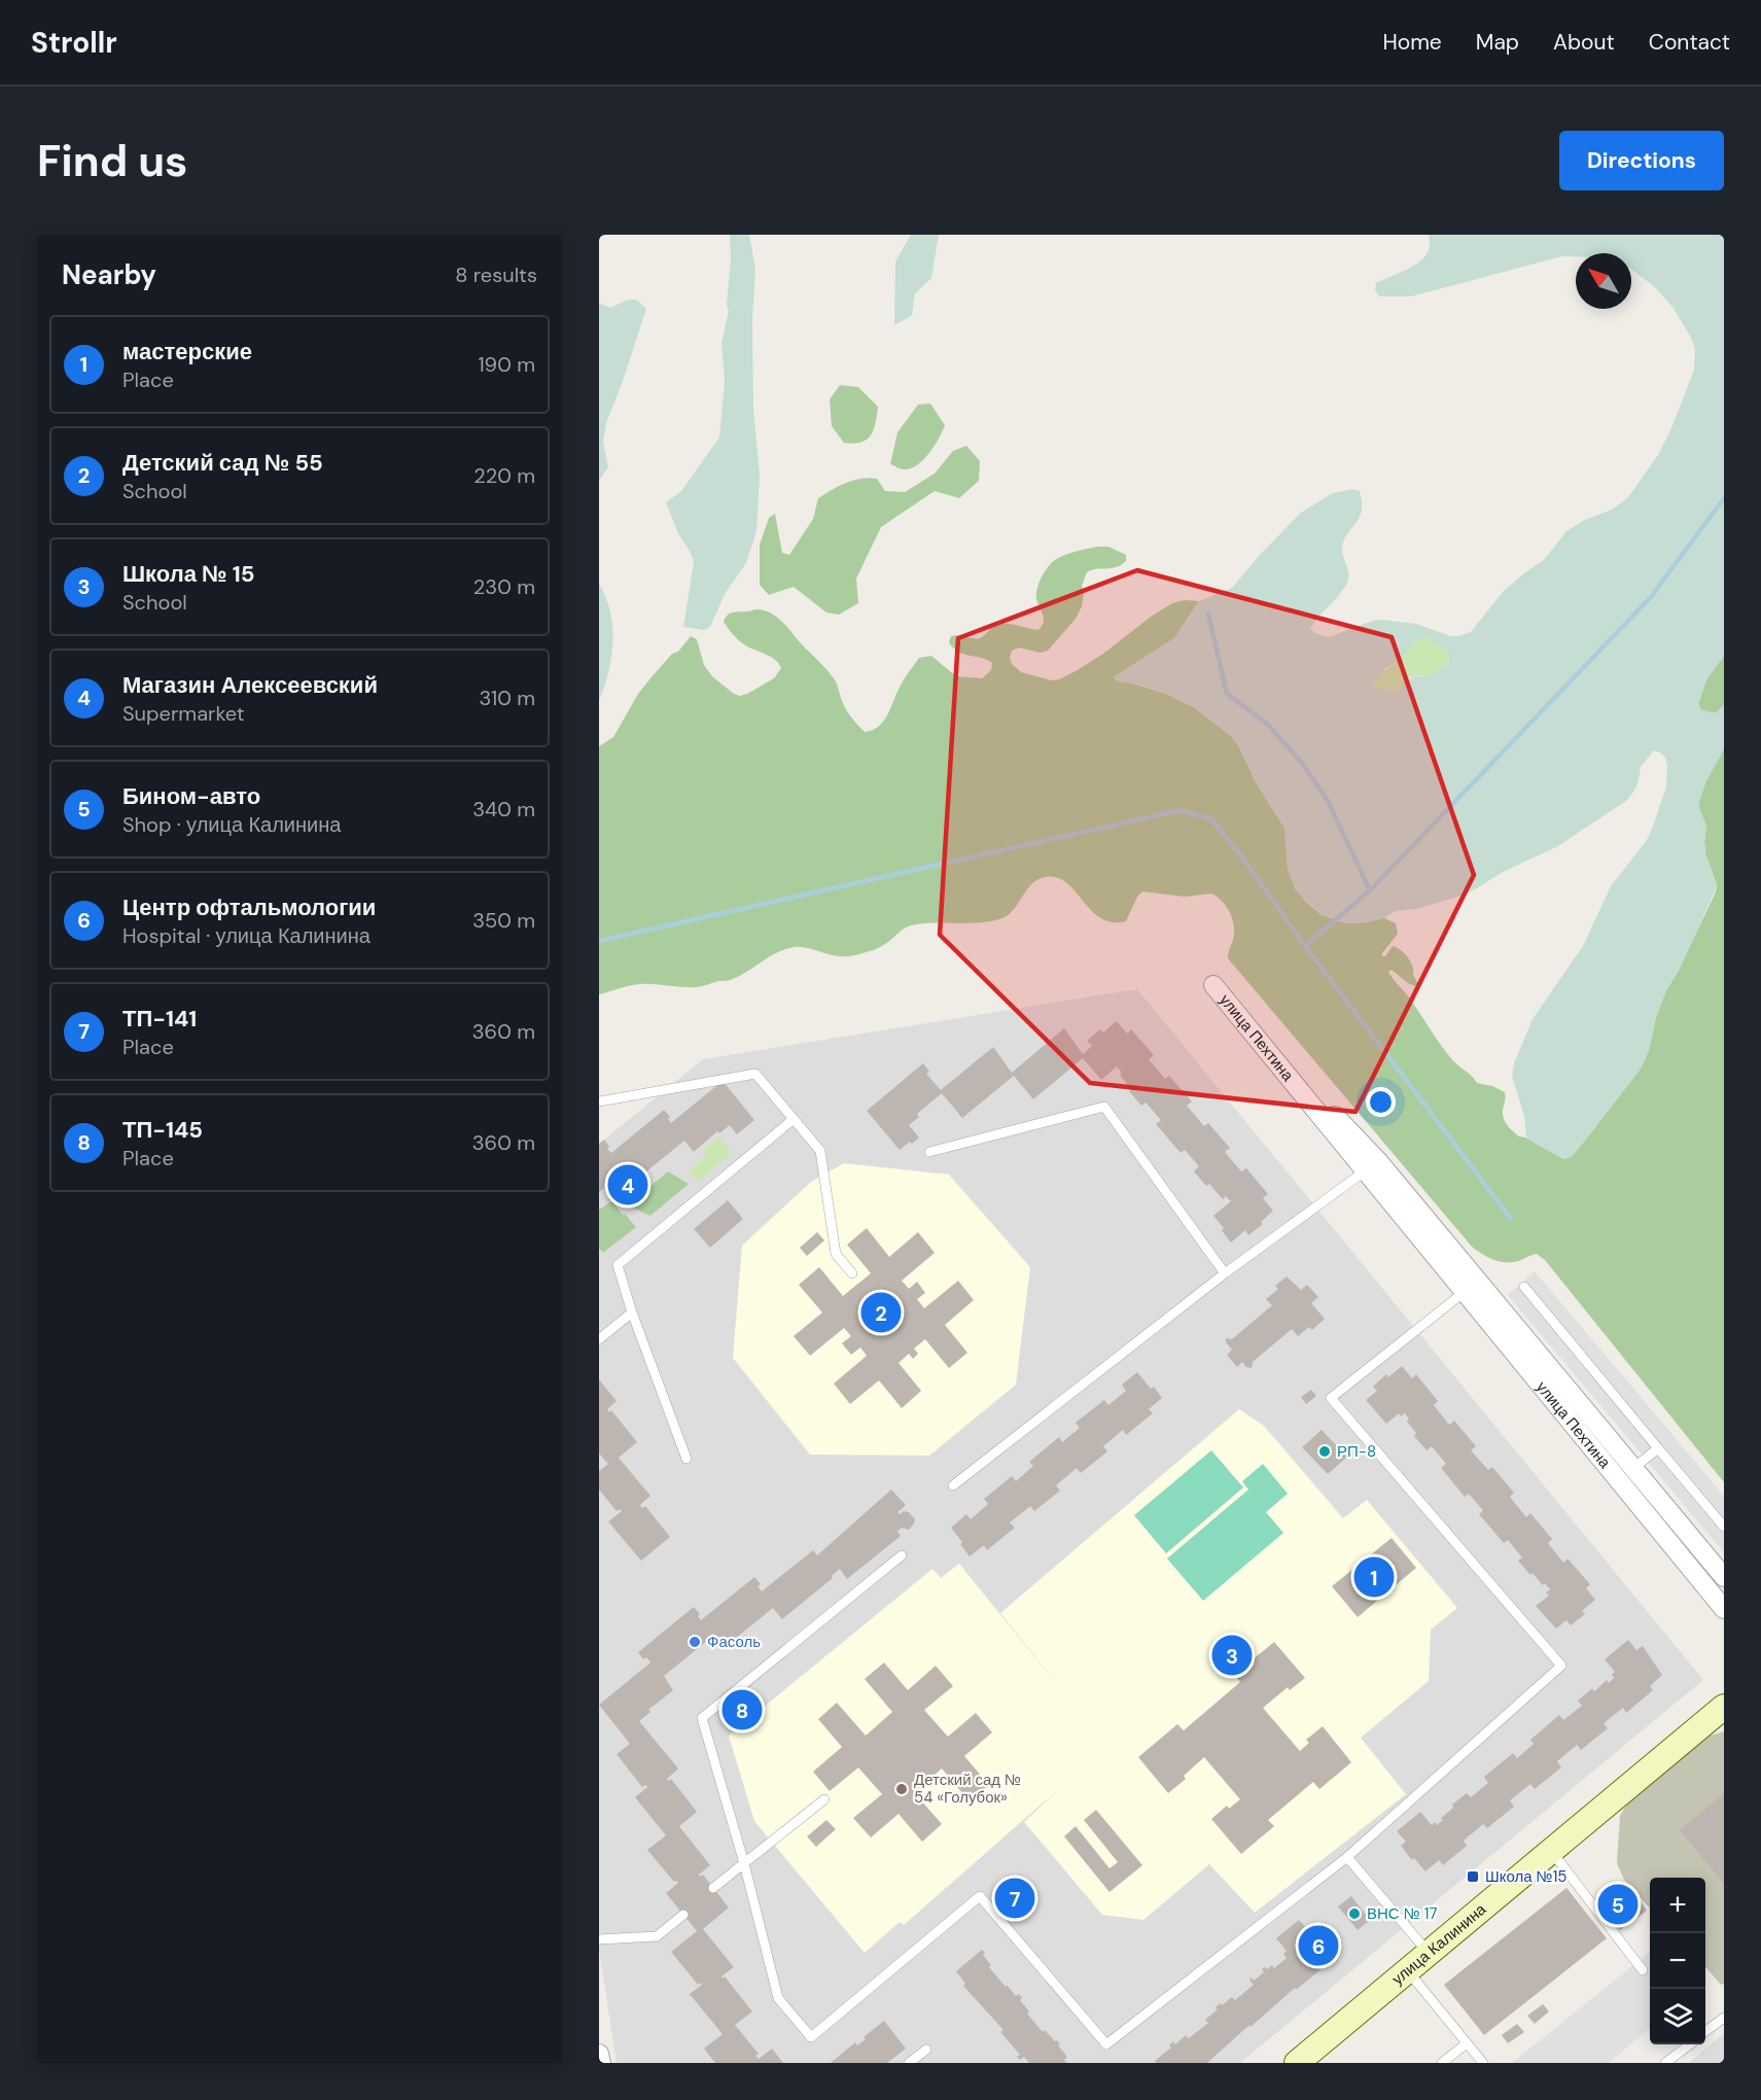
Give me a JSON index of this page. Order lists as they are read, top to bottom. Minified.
{"streets":{"street":["улица Пехтина","улица Калинина"]},"places":{"other":["РП-8","Фасоль","Детский сад № 54 «Голубок»","ВНС № 17"],"transit":["Школа №15"]},"north":"top left","page":{"header":"Strollr","nav":["Home","Map","About","Contact"],"buttons":"Directions","title":"Find us","heading":["Nearby","8 results"],"list":[{"mark":"1","name":"мастерские","note":"Place","value":"190 m"},{"mark":"2","name":"Детский сад № 55","note":"School","value":"220 m"},{"mark":"3","name":"Школа № 15","note":"School","value":"230 m"},{"mark":"4","name":"Магазин Алексеевский","note":"Supermarket","value":"310 m"},{"mark":"5","name":"Бином-авто","note":"Shop · улица Калинина","value":"340 m"},{"mark":"6","name":"Центр офтальмологии","note":"Hospital · улица Калинина","value":"350 m"},{"mark":"7","name":"ТП-141","note":"Place","value":"360 m"},{"mark":"8","name":"ТП-145","note":"Place","value":"360 m"}],"pins":["4","2","1","3","8","7","5","6"],"map_buttons":["+","−"]}}
